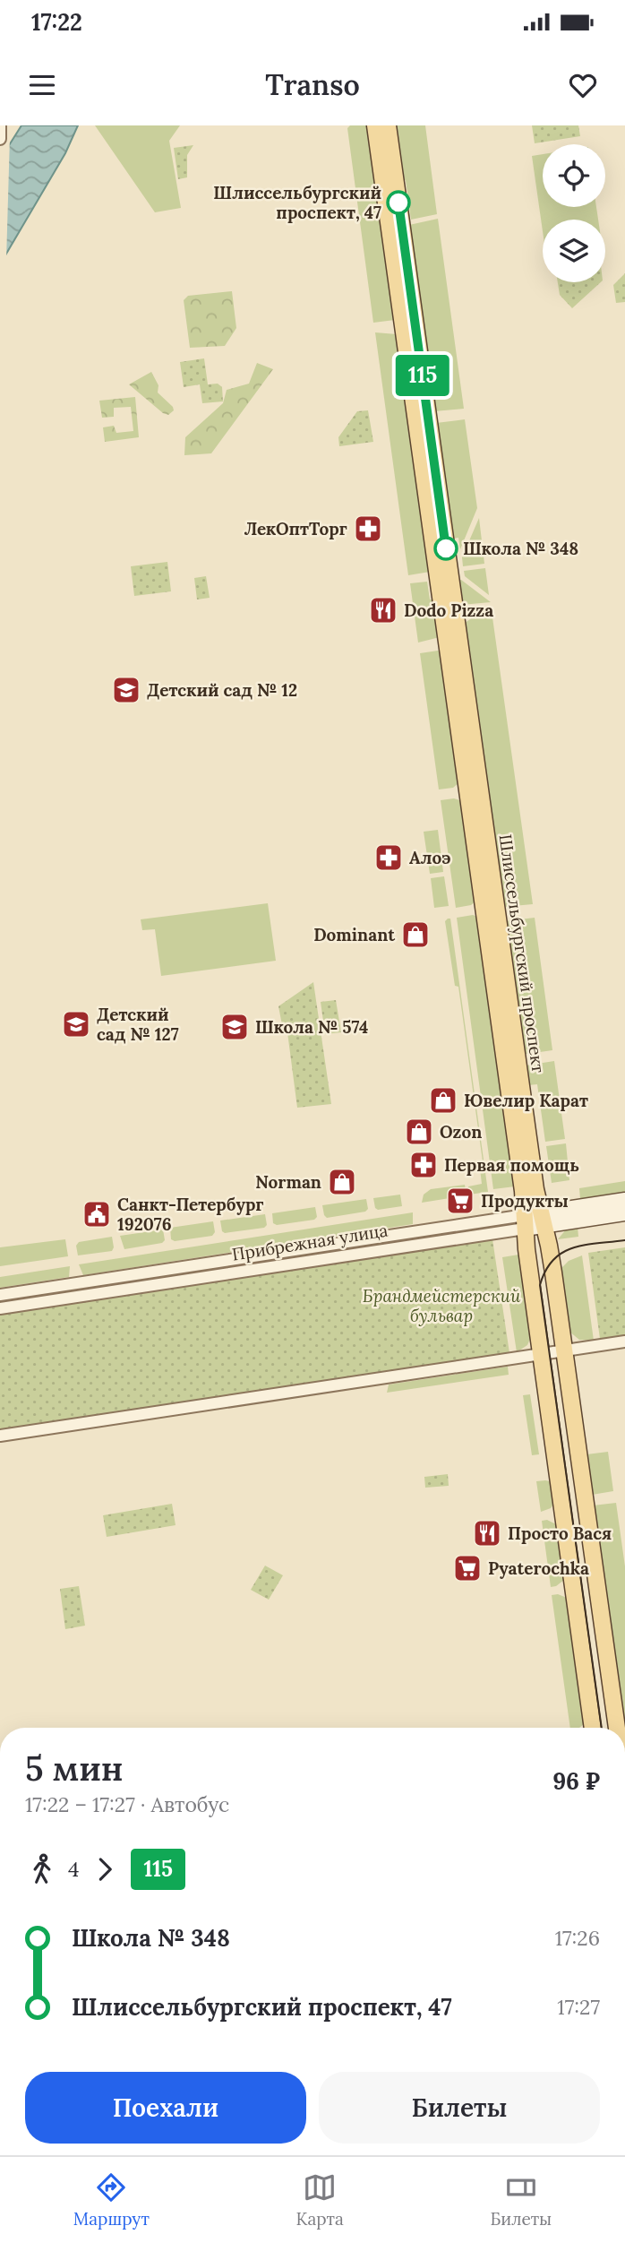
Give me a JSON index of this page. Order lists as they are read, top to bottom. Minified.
{"streets":{"main road":["Шлиссельбургский проспект"],"street":["Прибрежная улица"]},"crossings":[["Шлиссельбургский проспект","Прибрежная улица"]],"parks":["Брандмейстерский бульвар"],"places":{"other":["Шлиссельбургский проспект, 47","Школа № 348"],"pharmacy":["ЛекОптТорг","Алоэ","Первая помощь"],"restaurant":["Dodo Pizza","Просто Вася"],"school or university":["Детский сад № 12","Детский сад № 127","Школа № 574"],"shop":["Dominant","Ювелир Карат","Ozon","Norman"],"supermarket":["Продукты","Pyaterochka"],"public building":["Санкт-Петербург 192076"]},"lines":["bus line 115"],"page":{"status":"17:22","header":"Transo","on_map":"115","heading":["5 мин","17:22 – 17:27 · Автобус","96 ₽"],"legs":["4","115"],"list":[{"name":"Школа № 348","value":"17:26"},{"name":"Шлиссельбургский проспект, 47","value":"17:27"}],"buttons":["Поехали","Билеты"],"tabs":["Маршрут","Карта","Билеты"]}}
